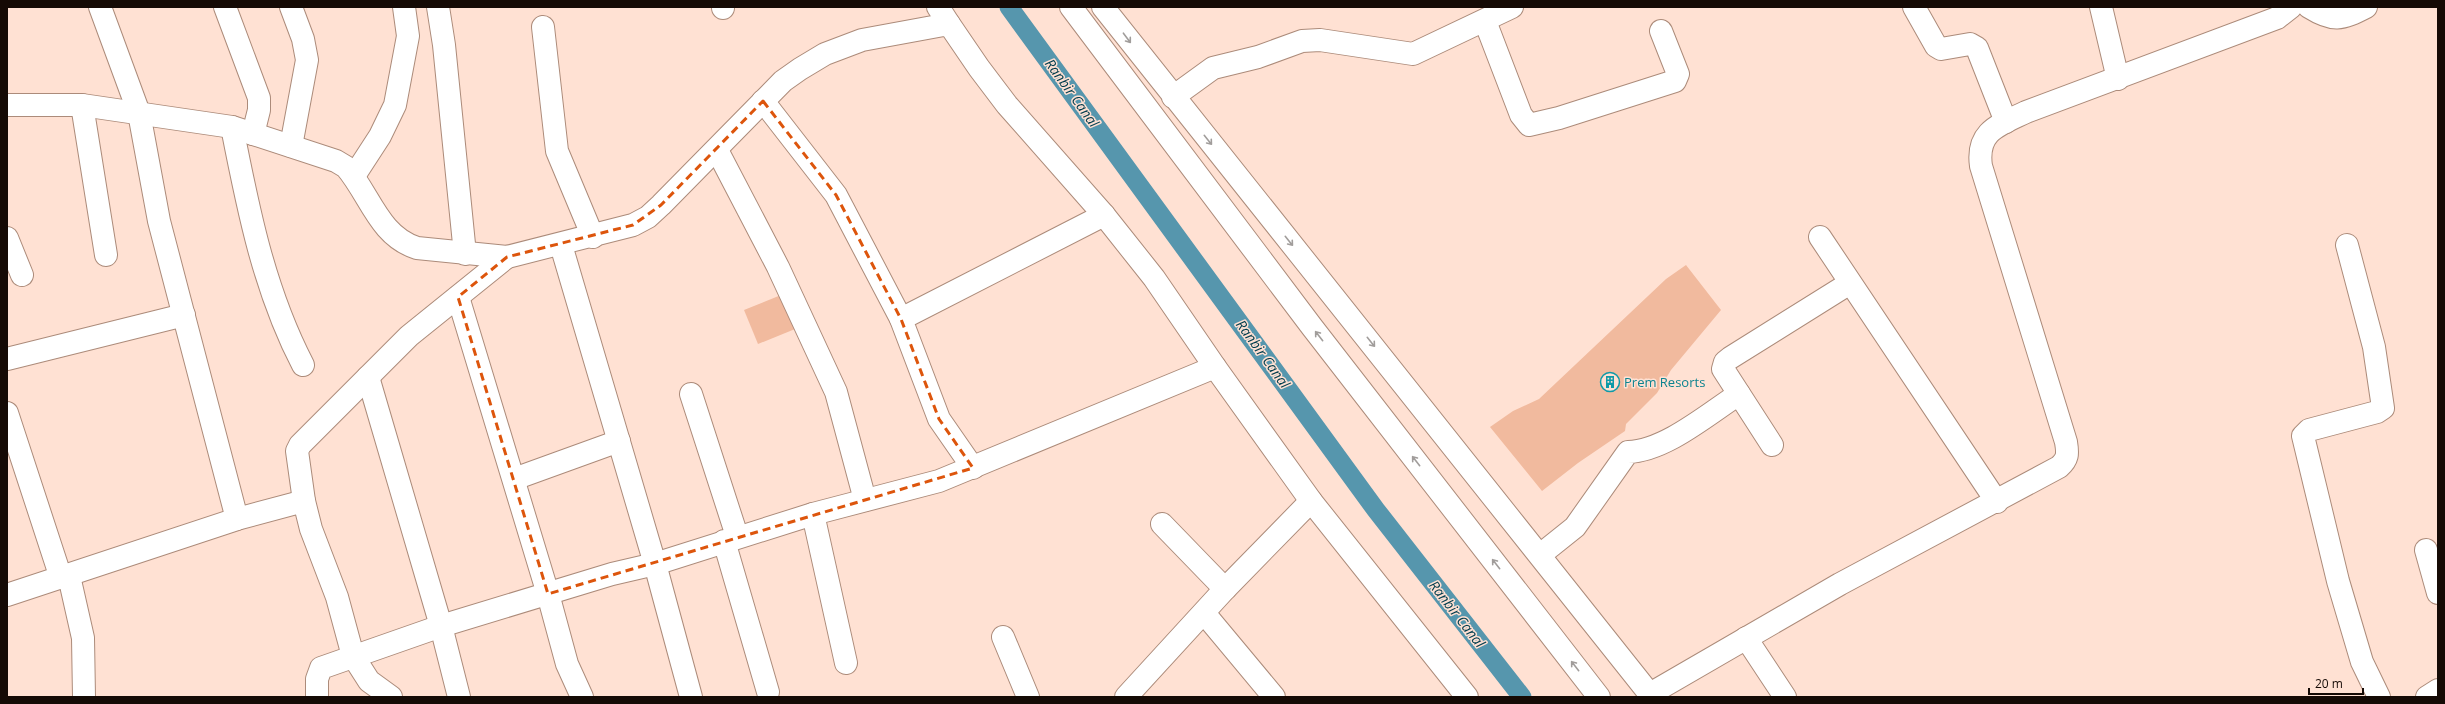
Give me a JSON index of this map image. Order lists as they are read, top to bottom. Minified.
{"water":["Ranbir Canal"],"places":{"building":["Prem Resorts"]},"scale_bar":"20 m"}
